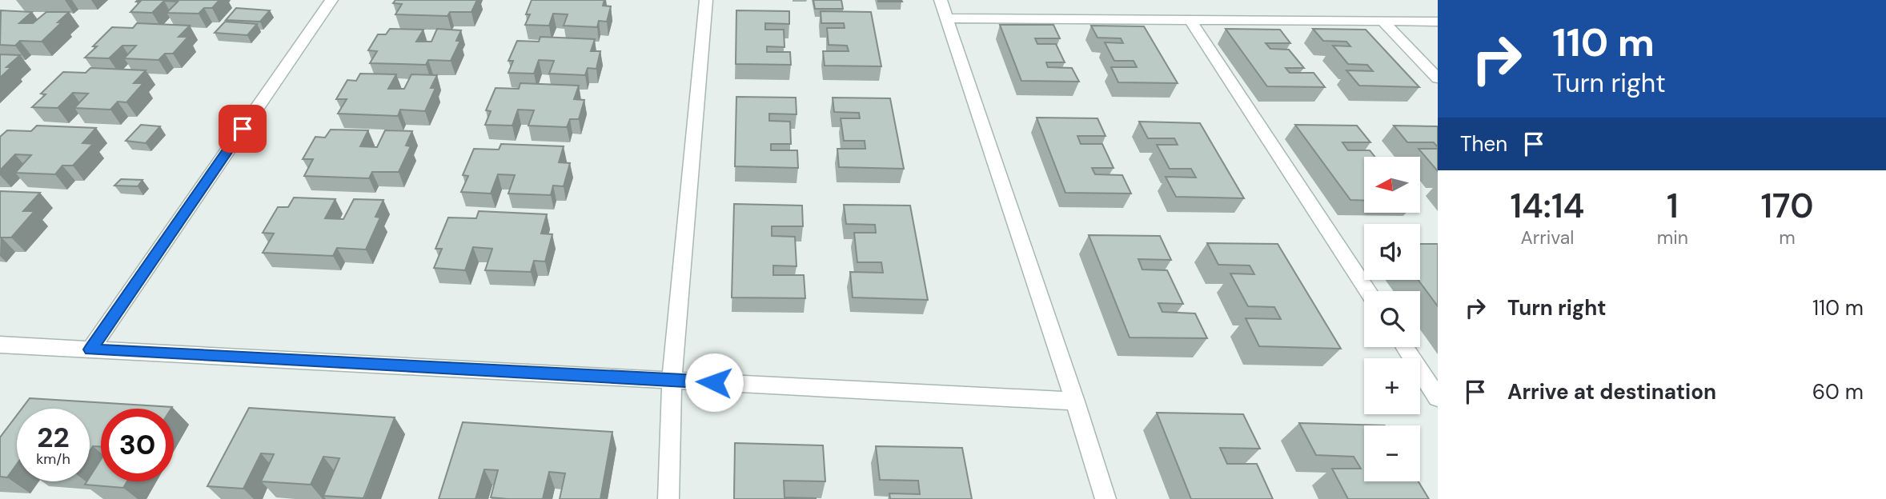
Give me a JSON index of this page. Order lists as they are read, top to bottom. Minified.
{"north":"left","page":{"turn":["110 m","Turn right"],"then":"Then","map_buttons":["+","−"],"eta":["14:14","Arrival","1","min","170","m"],"list":[{"name":"Turn right","value":"110 m"},{"name":"Arrive at destination","value":"60 m"}],"speed":"22 km/h","limit":"30"}}
